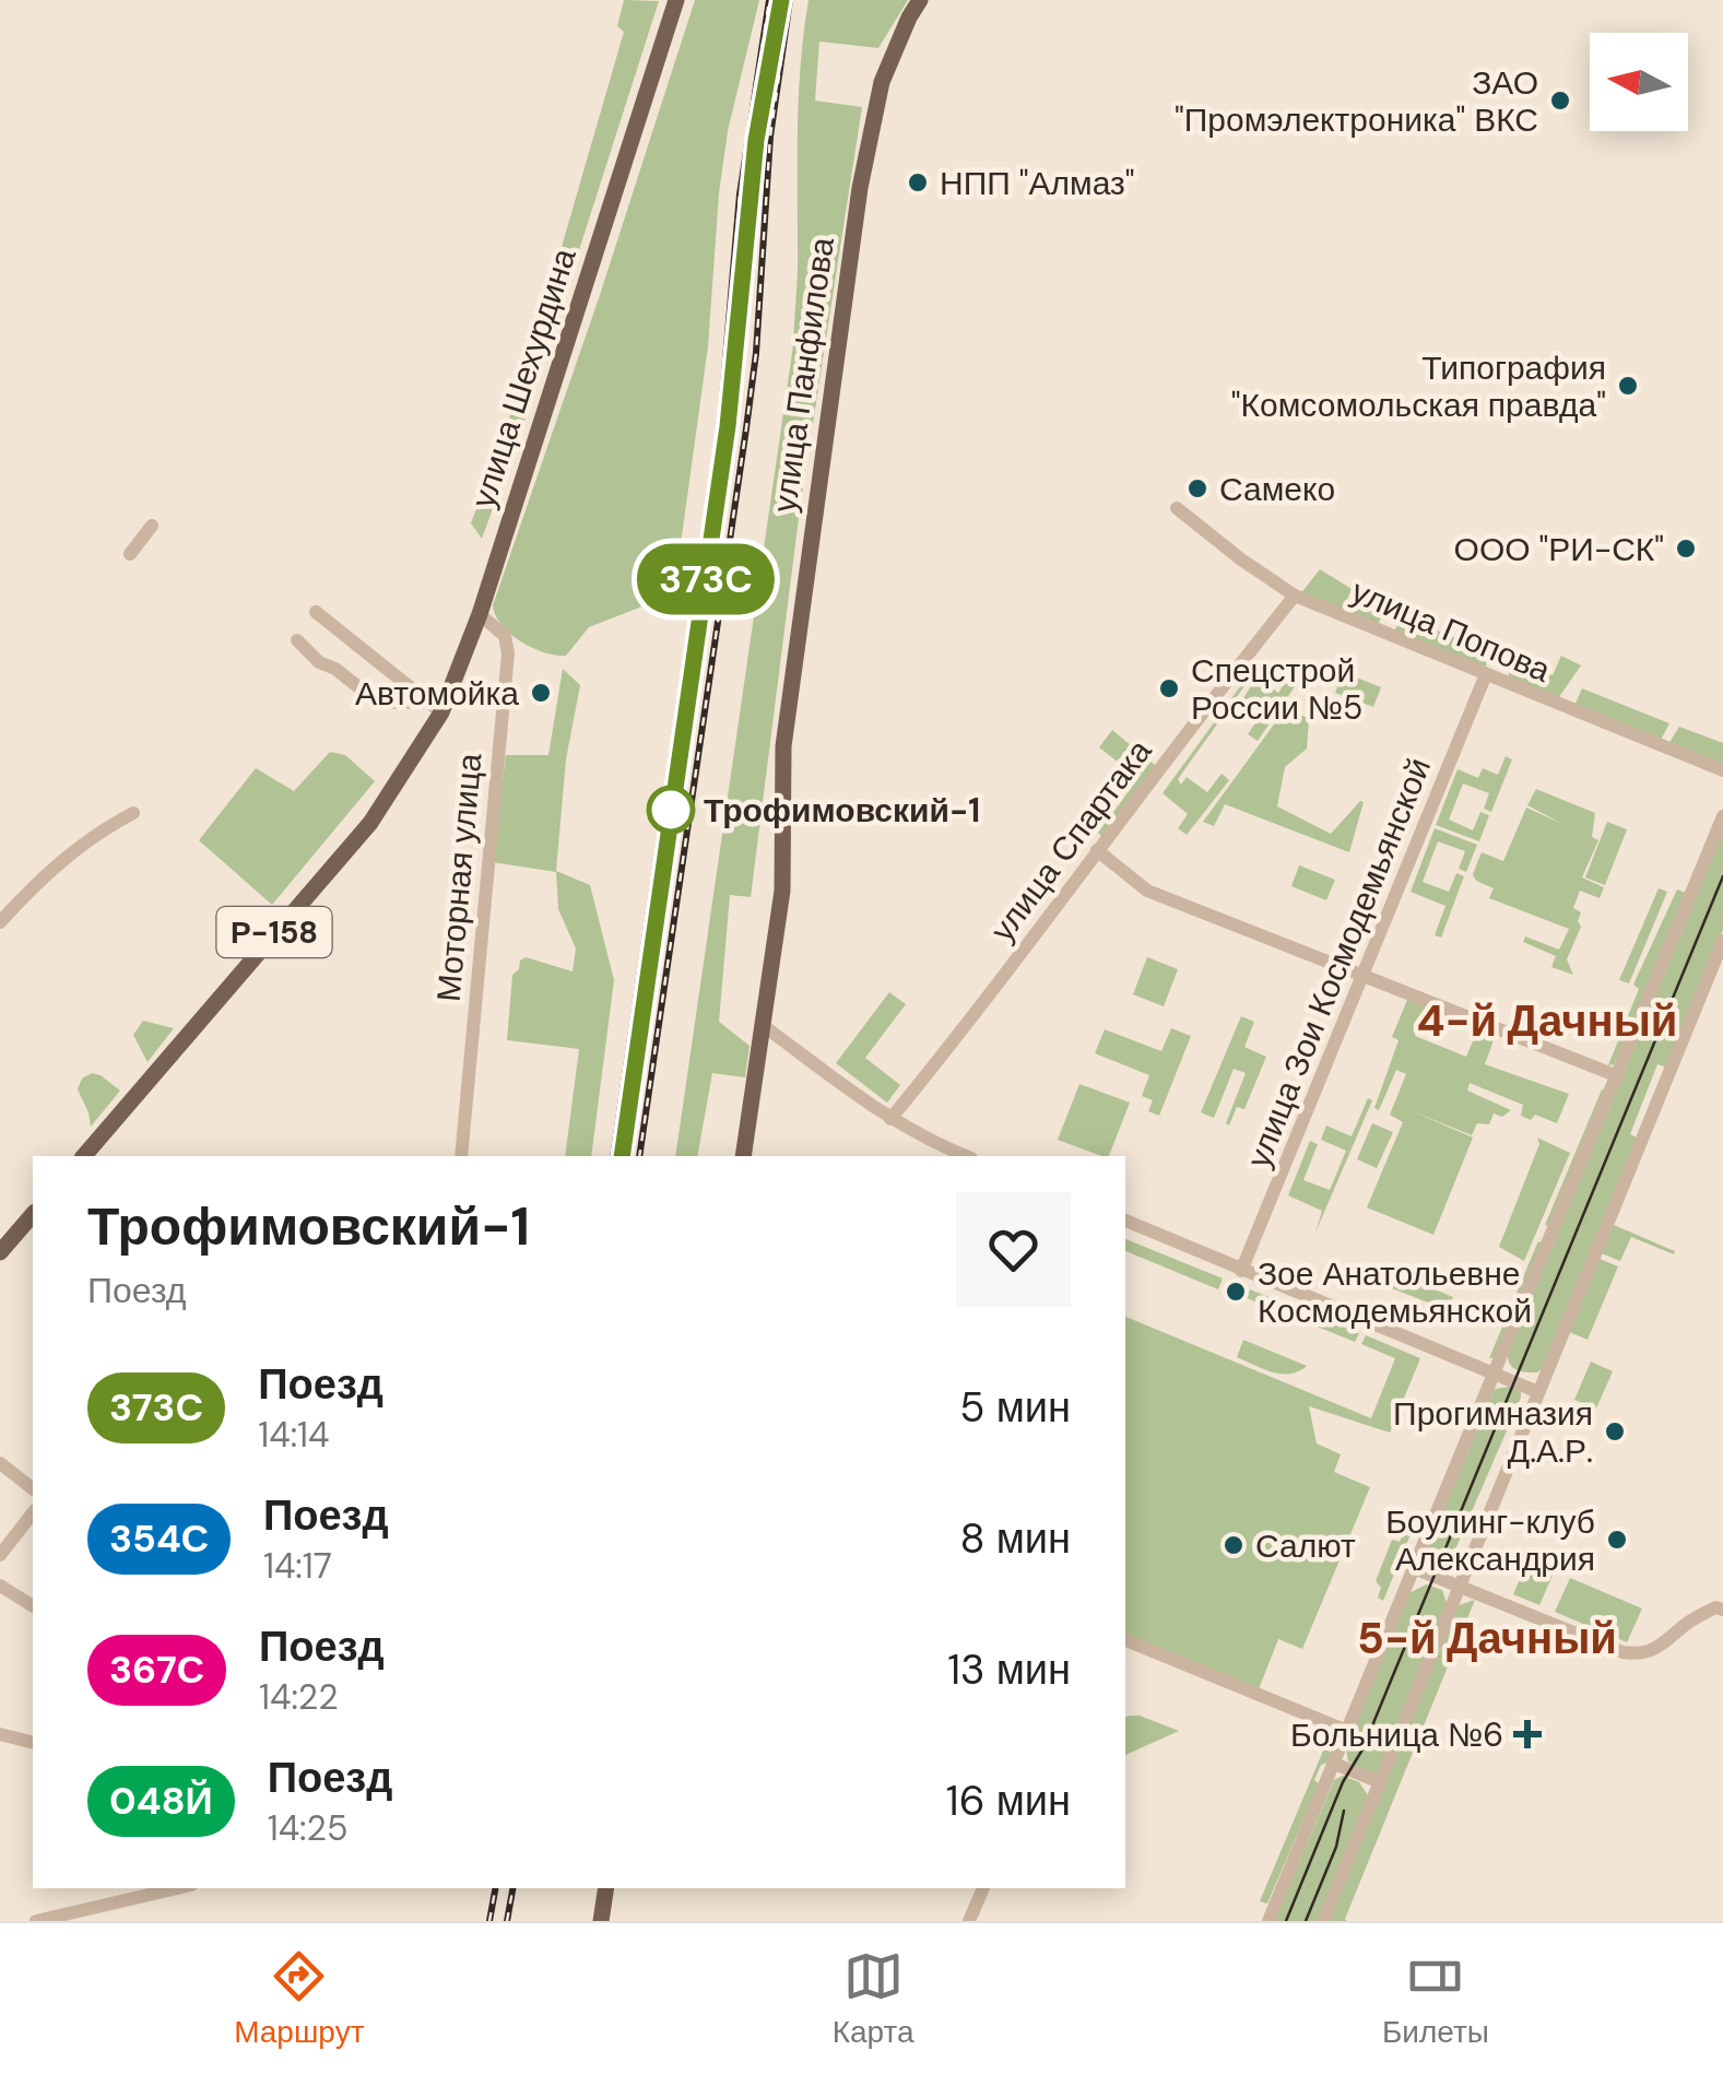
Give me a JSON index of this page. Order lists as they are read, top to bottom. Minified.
{"streets":{"main road":["улица Панфилова","улица Шехурдина","Р-158"],"street":["улица Попова","улица Спартака","Моторная улица","улица Зои Космодемьянской"]},"crossings":[["улица Шехурдина","Моторная улица"],["улица Попова","улица Спартака"],["улица Попова","улица Зои Космодемьянской"]],"districts":["4-й Дачный","5-й Дачный"],"places":{"other":["ЗАО \"Промэлектроника\" ВКС","НПП \"Алмаз\"","Типография \"Комсомольская правда\"","Самеко","ООО \"РИ-СК\"","Спецстрой России №5","Автомойка","Трофимовский-1","Зое Анатольевне Космодемьянской","Прогимназия Д.А.Р.","Боулинг-клуб Александрия","Салют"],"health":["Больница №6"]},"north":"left","page":{"on_map":"373C","heading":["Трофимовский-1","Поезд"],"list":[{"mark":"373C","name":"Поезд","note":"14:14","value":"5 мин"},{"mark":"354С","name":"Поезд","note":"14:17","value":"8 мин"},{"mark":"367С","name":"Поезд","note":"14:22","value":"13 мин"},{"mark":"048Й","name":"Поезд","note":"14:25","value":"16 мин"}],"tabs":["Маршрут","Карта","Билеты"]}}
